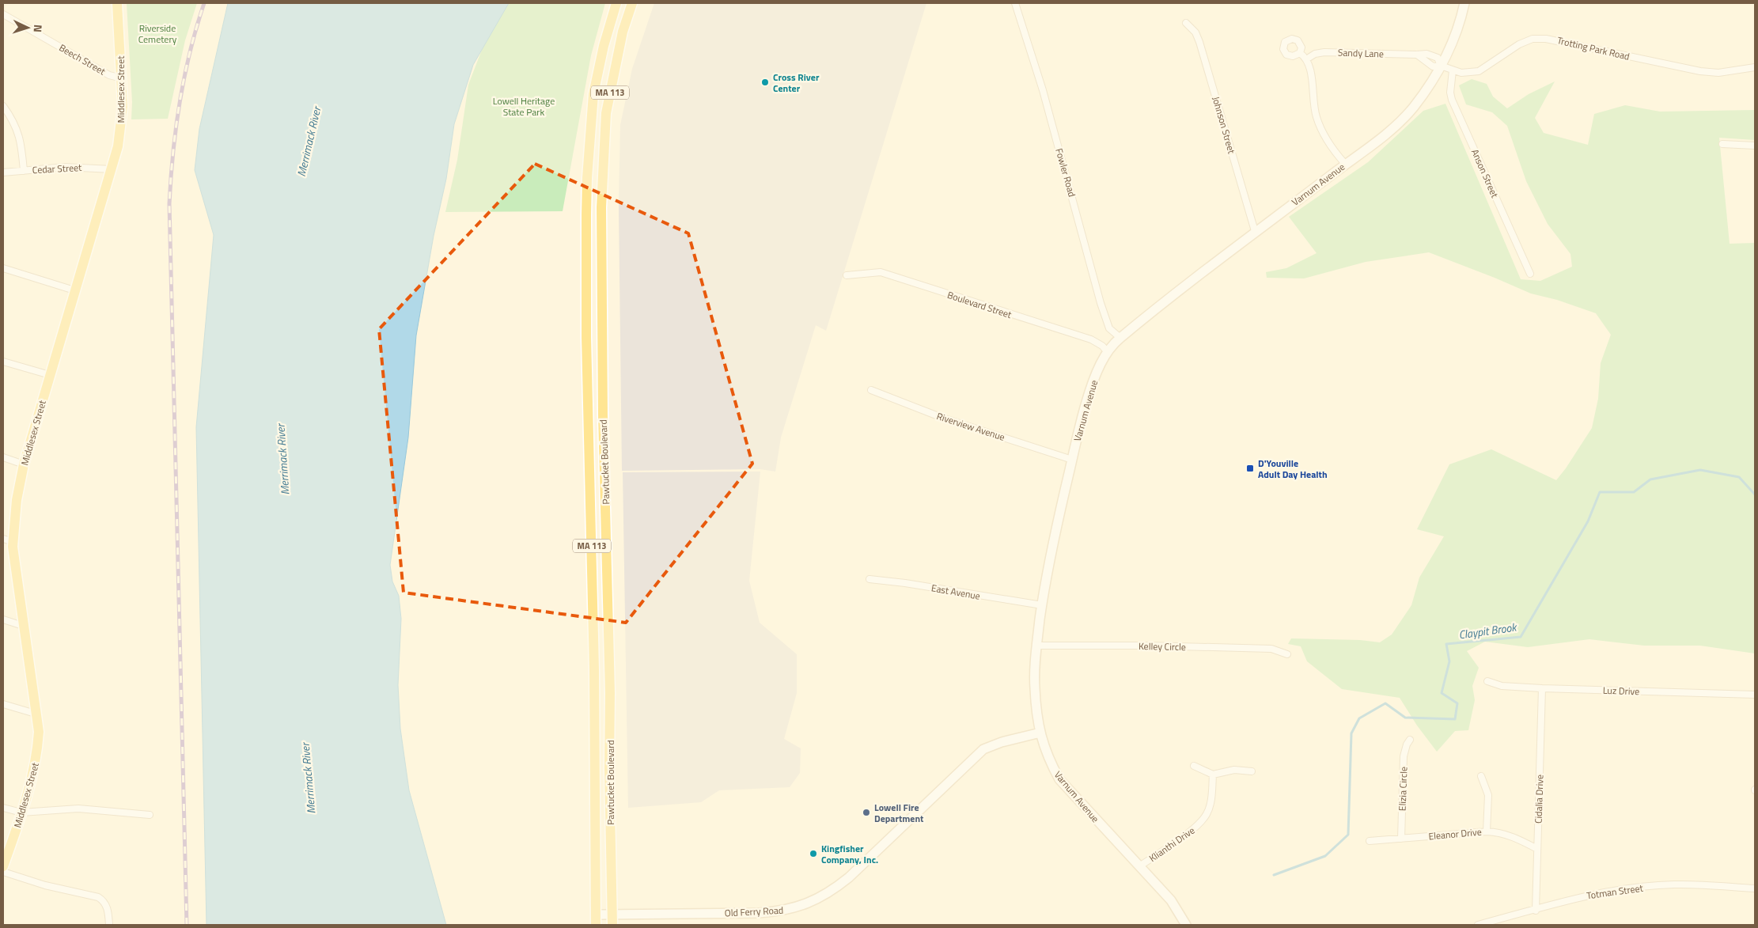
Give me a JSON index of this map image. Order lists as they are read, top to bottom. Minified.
{"streets":{"main road":["Middlesex Street","MA 113","Varnum Avenue","Pawtucket Boulevard","Old Ferry Road"],"street":["Trotting Park Road","Sandy Lane","Beech Street","Johnson Street","Cedar Street","Fowler Road","Anson Street","Boulevard Street","Riverview Avenue","East Avenue","Kelley Circle","Luz Drive","Elizia Circle","Cidalia Drive","Eleanor Drive","Klianthi Drive","Totman Street"]},"crossings":[["Trotting Park Road","Sandy Lane"],["Trotting Park Road","Anson Street"],["Trotting Park Road","Varnum Avenue"],["Sandy Lane","Varnum Avenue"],["Beech Street","Middlesex Street"],["Middlesex Street","Cedar Street"],["Johnson Street","Varnum Avenue"],["Fowler Road","Varnum Avenue"],["Varnum Avenue","Boulevard Street"],["Varnum Avenue","Riverview Avenue"],["Varnum Avenue","East Avenue"],["Varnum Avenue","Kelley Circle"],["Varnum Avenue","Klianthi Drive"],["Varnum Avenue","Old Ferry Road"],["Pawtucket Boulevard","Old Ferry Road"],["Luz Drive","Cidalia Drive"],["Elizia Circle","Eleanor Drive"],["Cidalia Drive","Eleanor Drive"],["Cidalia Drive","Totman Street"]],"water":["Merrimack River","Claypit Brook"],"parks":["Riverside Cemetery","Lowell Heritage State Park"],"places":{"other":["Cross River Center","Lowell Fire Department","Kingfisher Company, Inc."],"transit":["D'Youville Adult Day Health"]},"north":"right"}
